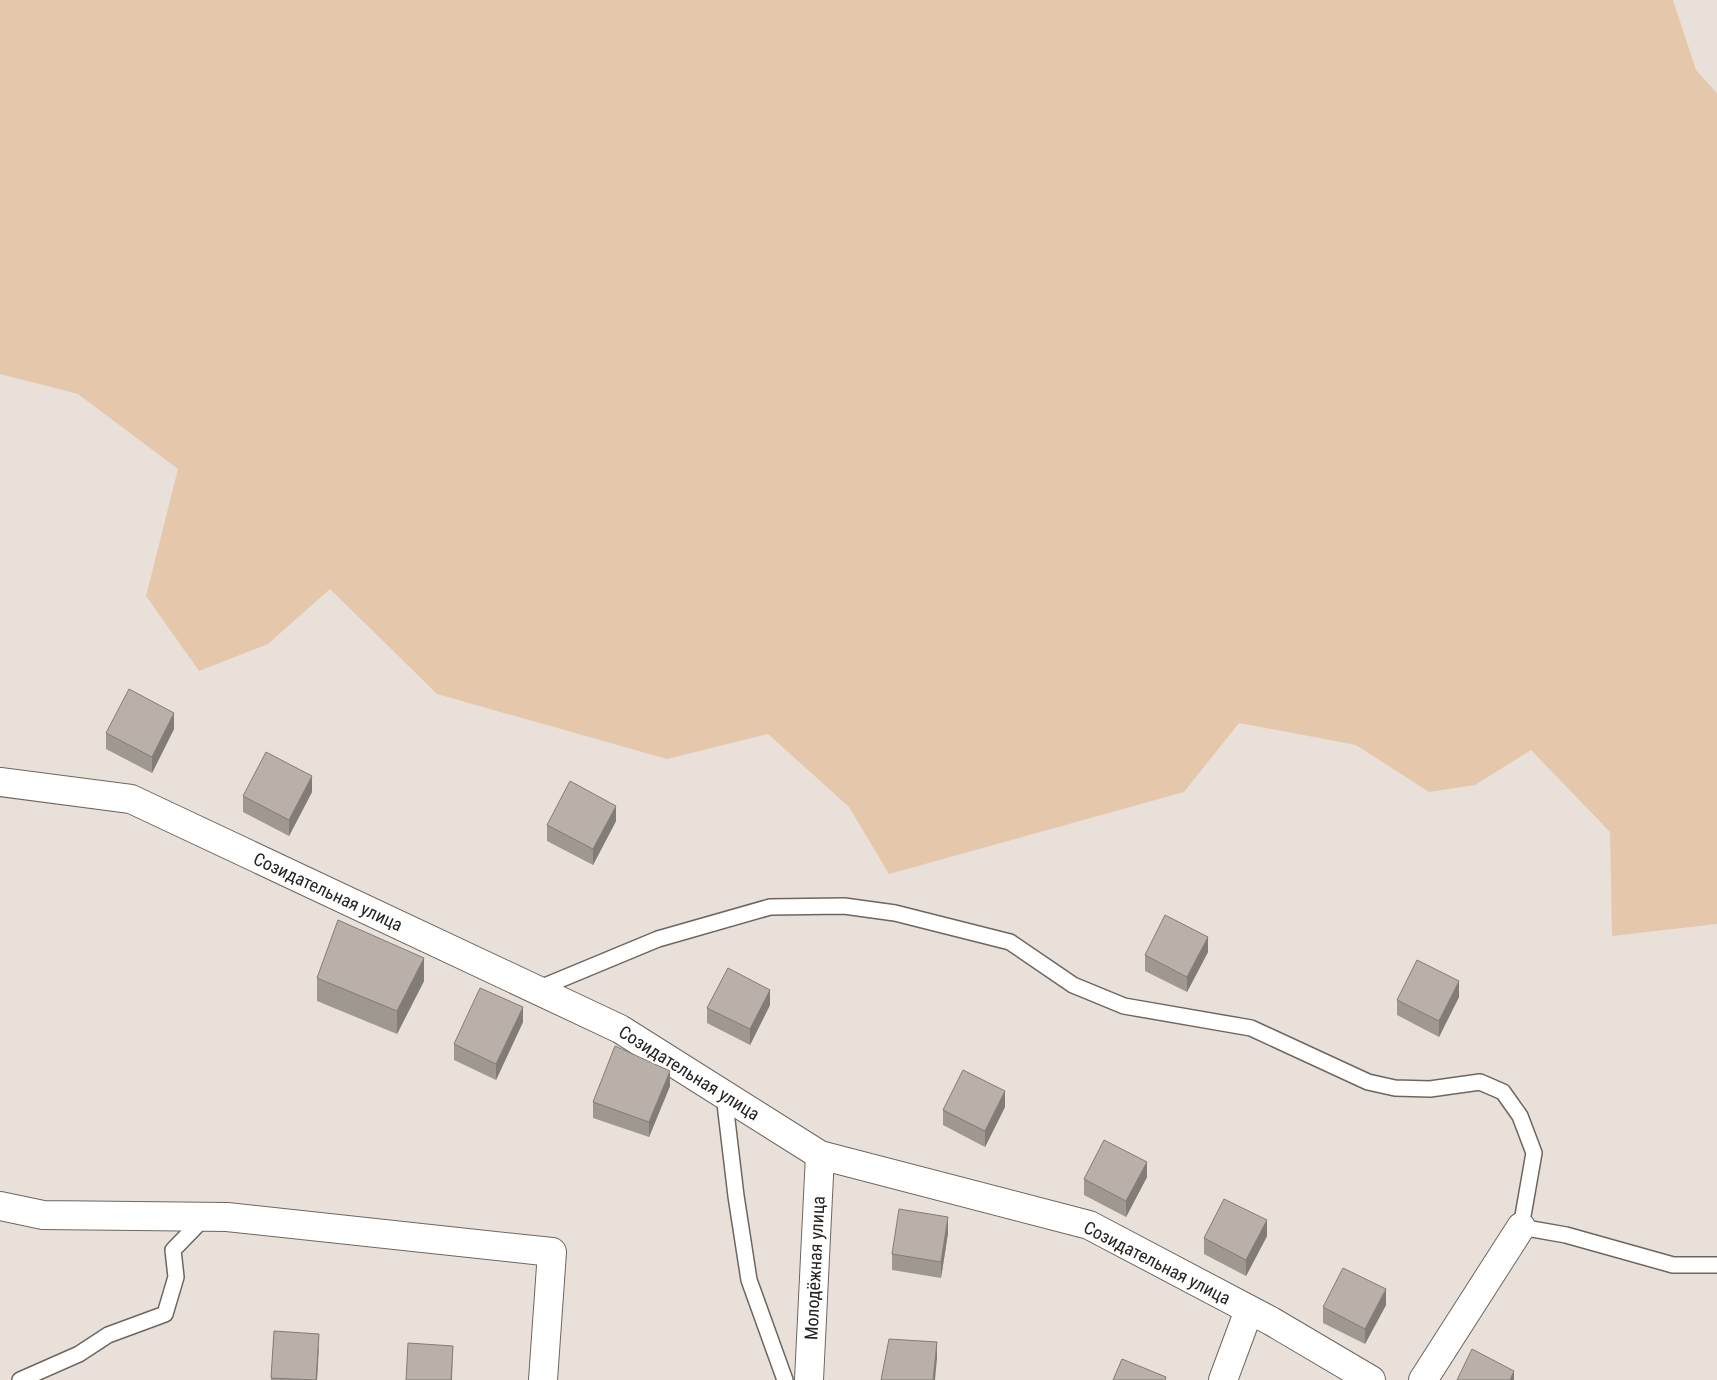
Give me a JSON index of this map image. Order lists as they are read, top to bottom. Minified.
{"streets":{"street":["Созидательная улица","Молодёжная улица"]},"crossings":[["Созидательная улица","Молодёжная улица"]]}
